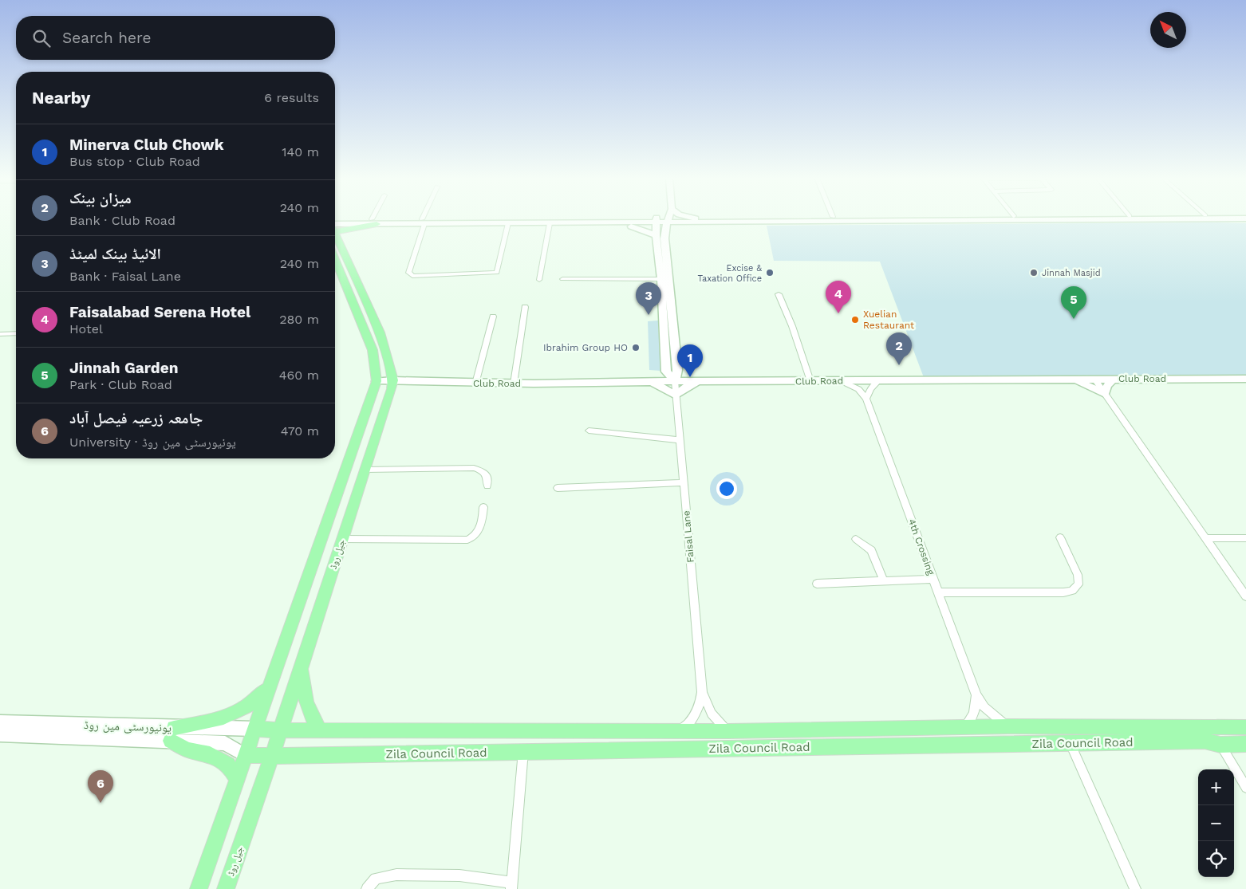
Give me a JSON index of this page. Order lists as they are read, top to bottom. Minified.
{"streets":{"main road":["Club Road","Faisal Lane","جیل روڈ","یونیورسٹی مین روڈ","Zila Council Road"],"street":["4th Crossing"]},"crossings":[["Club Road","Faisal Lane"],["Club Road","جیل روڈ"],["Faisal Lane","Zila Council Road"],["4th Crossing","Zila Council Road"],["جیل روڈ","یونیورسٹی مین روڈ"],["جیل روڈ","Zila Council Road"],["یونیورسٹی مین روڈ","Zila Council Road"]],"places":["Excise & Taxation Office","Jinnah Masjid","Xuelian Restaurant","Ibrahim Group HO"],"north":"top left","page":{"search":"Search here","heading":["Nearby","6 results"],"list":[{"mark":"1","name":"Minerva Club Chowk","note":"Bus stop · Club Road","value":"140 m"},{"mark":"2","name":"میزان بینک","note":"Bank · Club Road","value":"240 m"},{"mark":"3","name":"الائیڈ بینک لمیٹڈ","note":"Bank · Faisal Lane","value":"240 m"},{"mark":"4","name":"Faisalabad Serena Hotel","note":"Hotel","value":"280 m"},{"mark":"5","name":"Jinnah Garden","note":"Park · Club Road","value":"460 m"},{"mark":"6","name":"جامعہ زرعیہ فیصل آباد","note":"University · یونیورسٹی مین روڈ","value":"470 m"}],"pins":["4","3","5","2","1","6"],"map_buttons":["+","−"]}}
